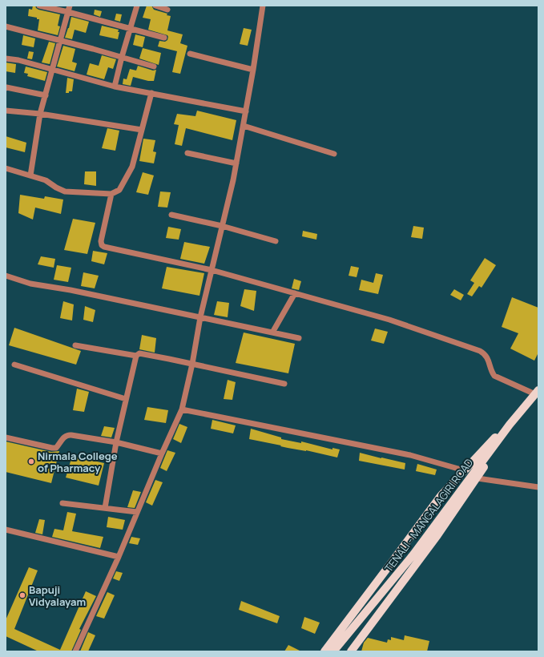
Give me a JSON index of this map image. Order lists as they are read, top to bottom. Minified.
{"streets":{"main road":["TENALI - MANGALAGIRI ROAD"]},"places":["Nirmala College of Pharmacy","Bapuji Vidyalayam"]}
